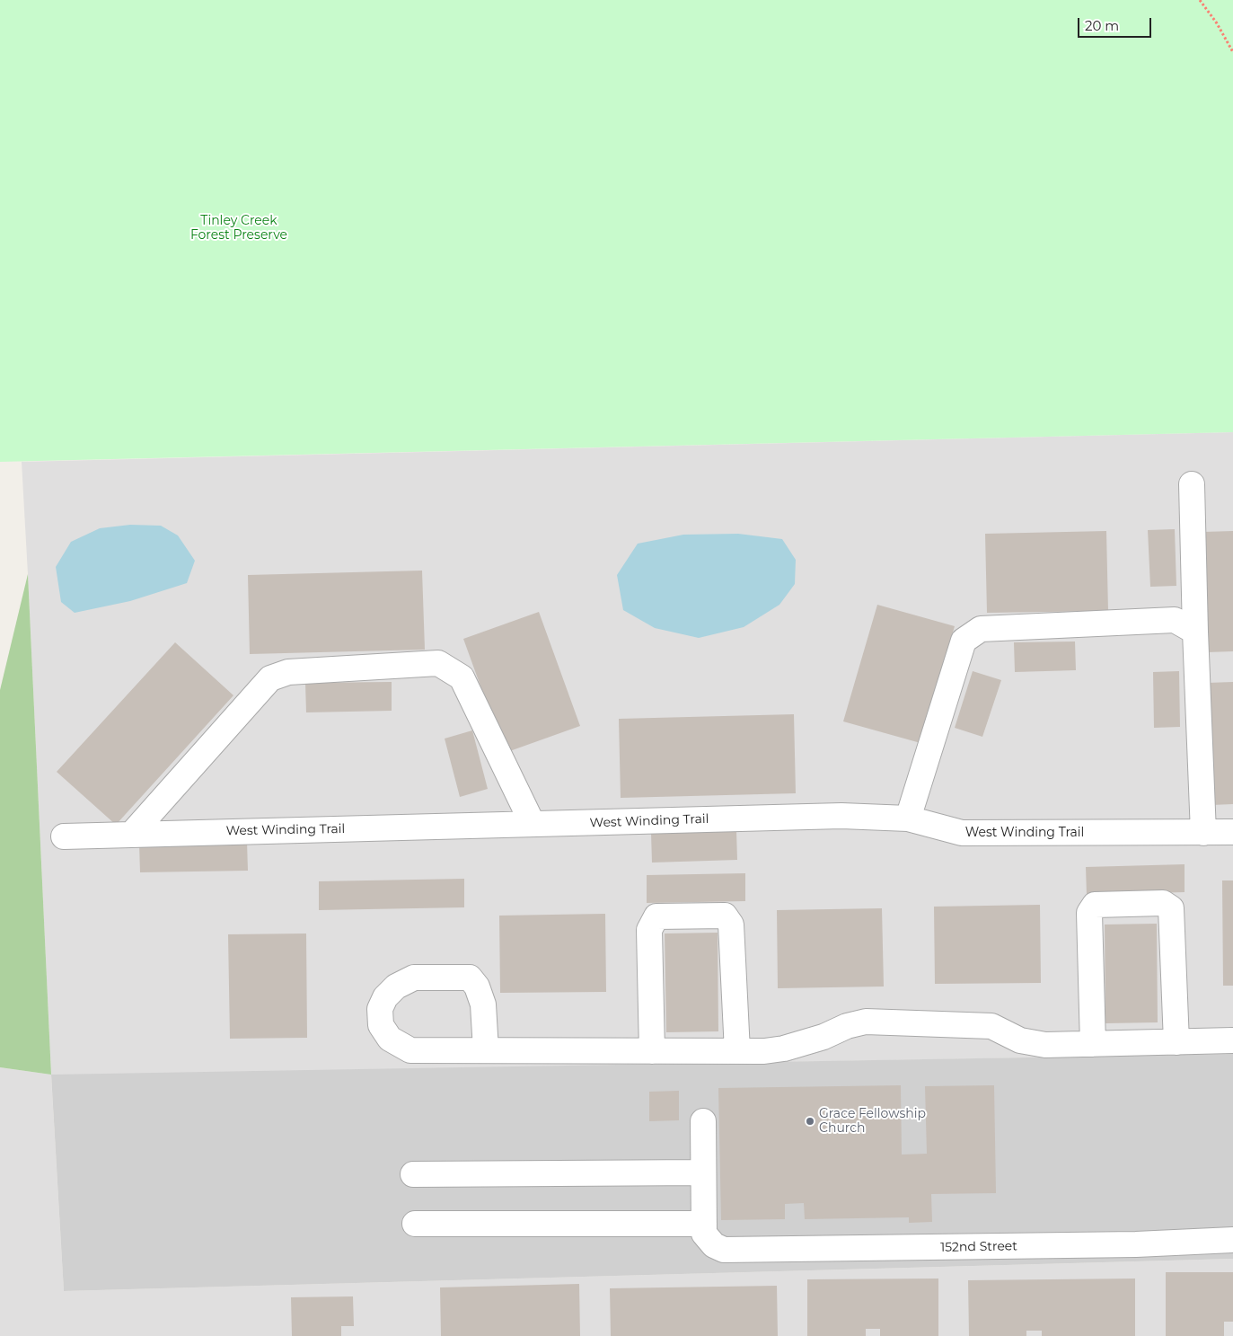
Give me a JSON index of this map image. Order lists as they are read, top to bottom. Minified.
{"streets":{"street":["West Winding Trail","152nd Street"]},"parks":["Tinley Creek Forest Preserve"],"places":["Grace Fellowship Church"],"scale_bar":"20 m"}
